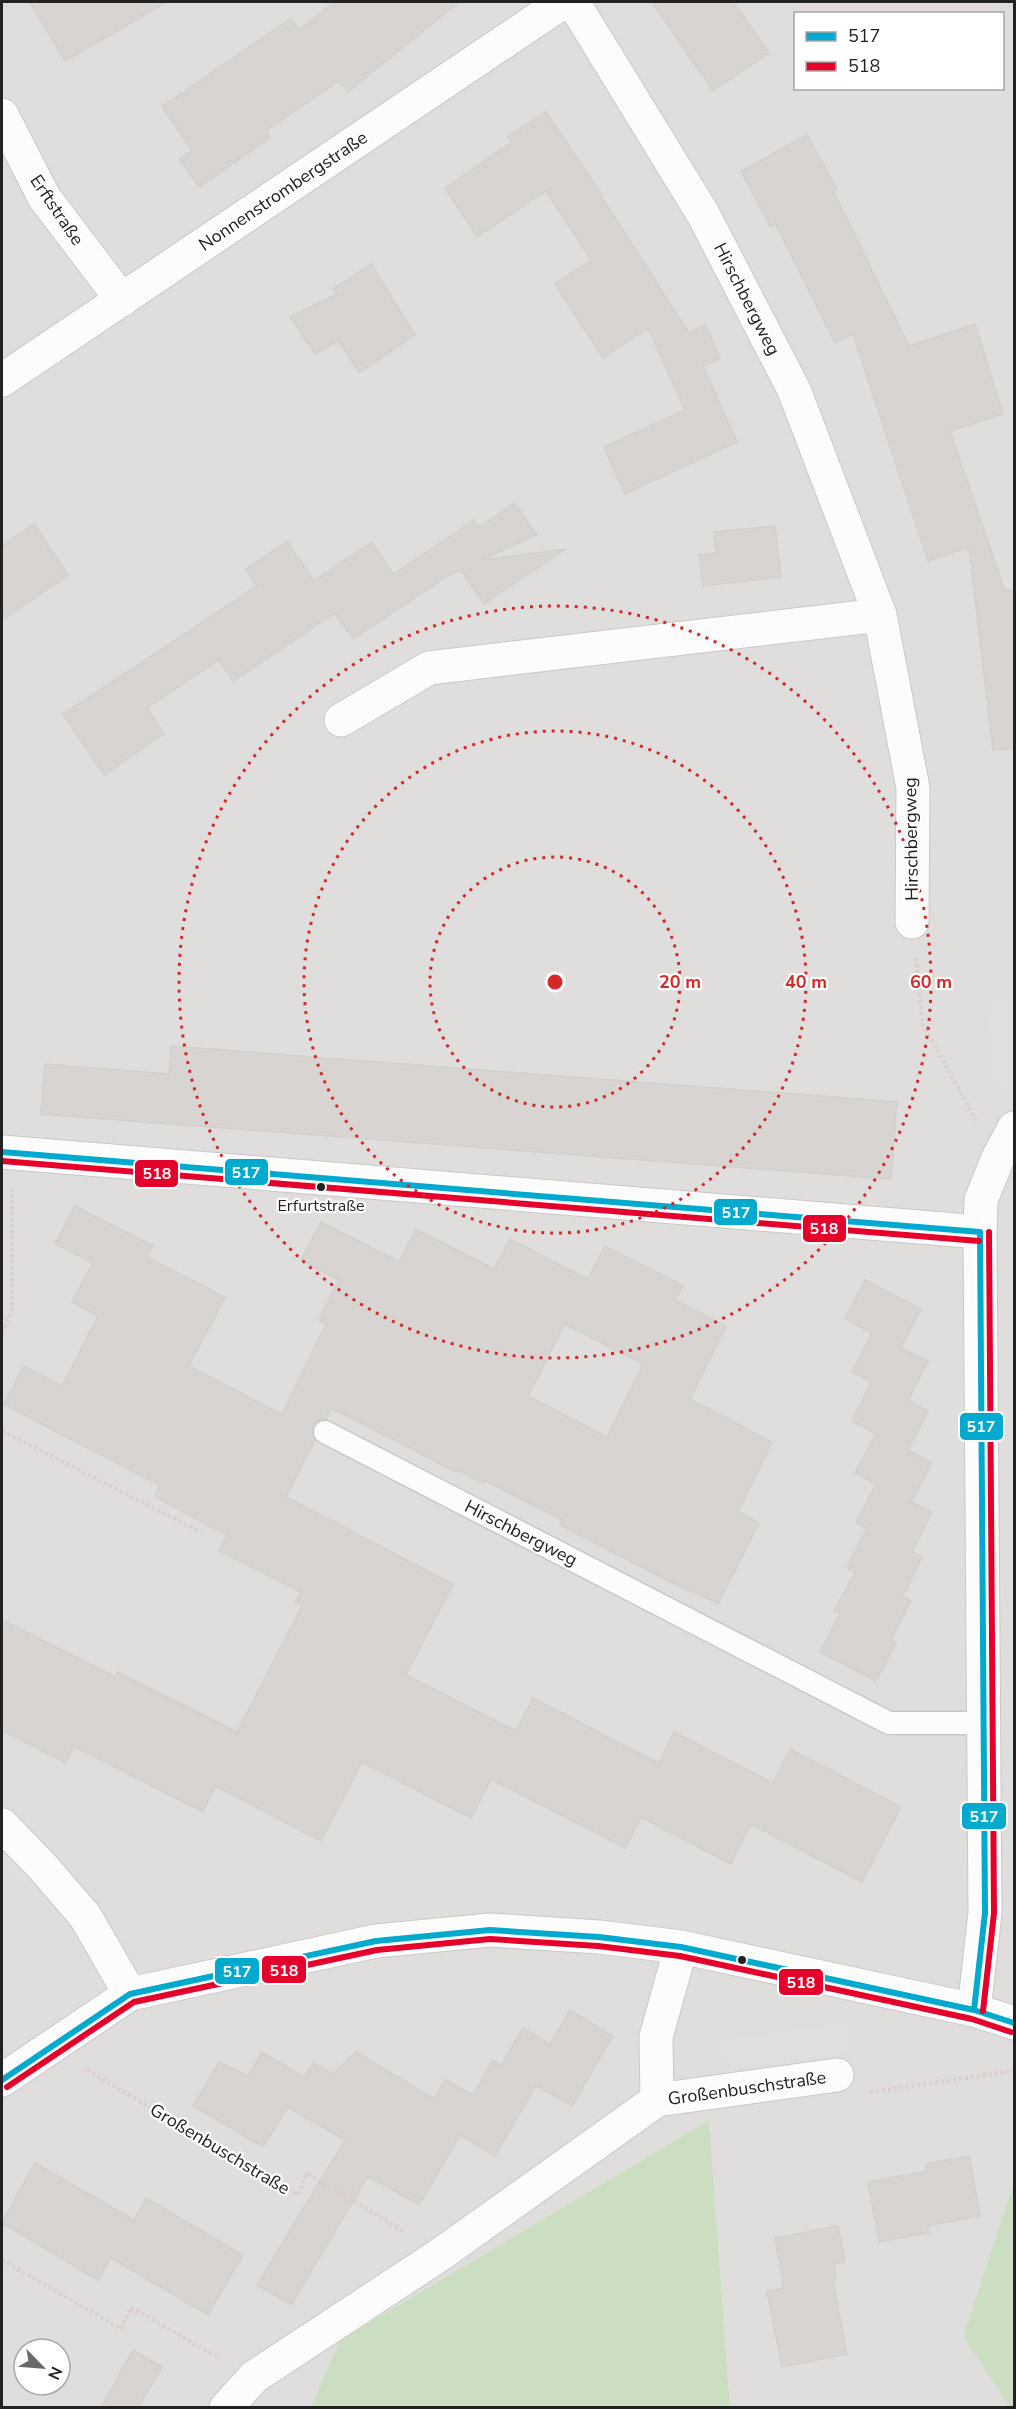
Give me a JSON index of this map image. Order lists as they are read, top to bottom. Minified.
{"streets":{"street":["Nonnenstrombergstraße","Erftstraße","Hirschbergweg","Großenbuschstraße"]},"crossings":[["Nonnenstrombergstraße","Erftstraße"]],"places":["Erfurtstraße"],"lines":["transit line 517","transit line 518"],"legend":["517","518"],"north":"bottom right","rings":["20 m","40 m","60 m"]}
